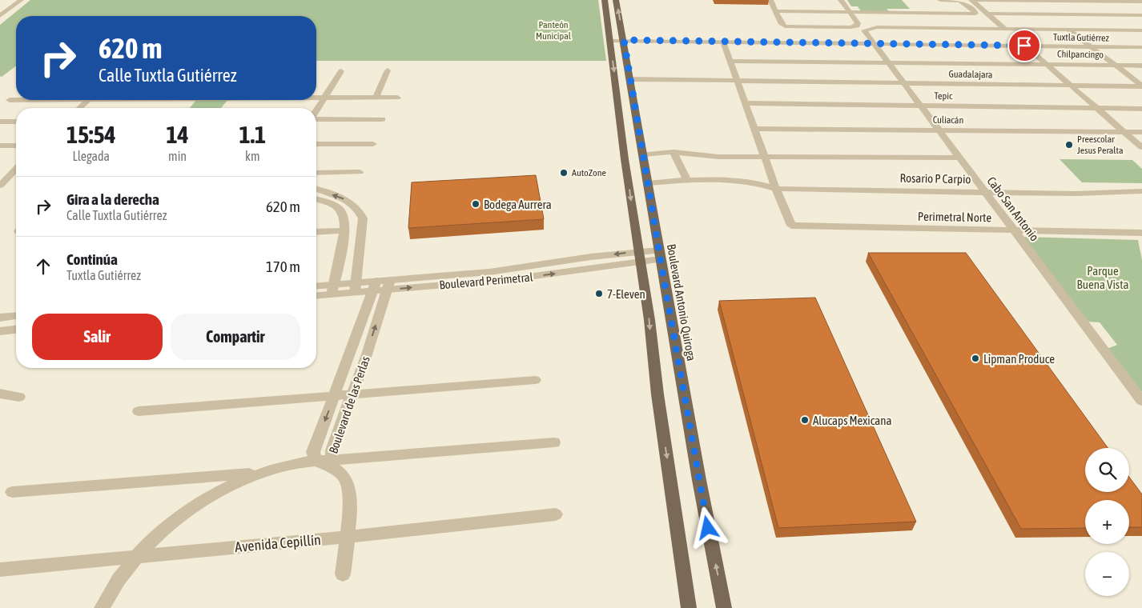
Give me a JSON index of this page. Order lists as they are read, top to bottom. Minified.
{"streets":{"main road":["Boulevard Antonio Quiroga"],"street":["Tuxtla Gutiérrez","Chilpancingo","Guadalajara","Tepic","Culiacán","Rosario P Carpio","Cabo San Antonio","Perimetral Norte","Boulevard Perimetral","Boulevard de las Perlas","Avenida Cepillín"]},"crossings":[["Tuxtla Gutiérrez","Cabo San Antonio"],["Tuxtla Gutiérrez","Boulevard Antonio Quiroga"],["Chilpancingo","Cabo San Antonio"],["Guadalajara","Cabo San Antonio"],["Guadalajara","Boulevard Antonio Quiroga"],["Tepic","Cabo San Antonio"],["Culiacán","Cabo San Antonio"],["Rosario P Carpio","Cabo San Antonio"],["Rosario P Carpio","Perimetral Norte"],["Rosario P Carpio","Boulevard Antonio Quiroga"],["Cabo San Antonio","Perimetral Norte"],["Boulevard Perimetral","Boulevard Antonio Quiroga"],["Boulevard Perimetral","Boulevard de las Perlas"]],"parks":["Panteón Municipal","Parque Buena Vista"],"places":["Preescolar Jesus Peralta","AutoZone","Bodega Aurrera","7-Eleven","Lipman Produce","Alucaps Mexicana"],"page":{"turn":["620 m","Calle Tuxtla Gutiérrez"],"eta":["15:54","Llegada","14","min","1.1","km"],"list":[{"name":"Gira a la derecha","note":"Calle Tuxtla Gutiérrez","value":"620 m"},{"name":"Continúa","note":"Tuxtla Gutiérrez","value":"170 m"}],"buttons":["Salir","Compartir"],"map_buttons":["+","−"]}}
